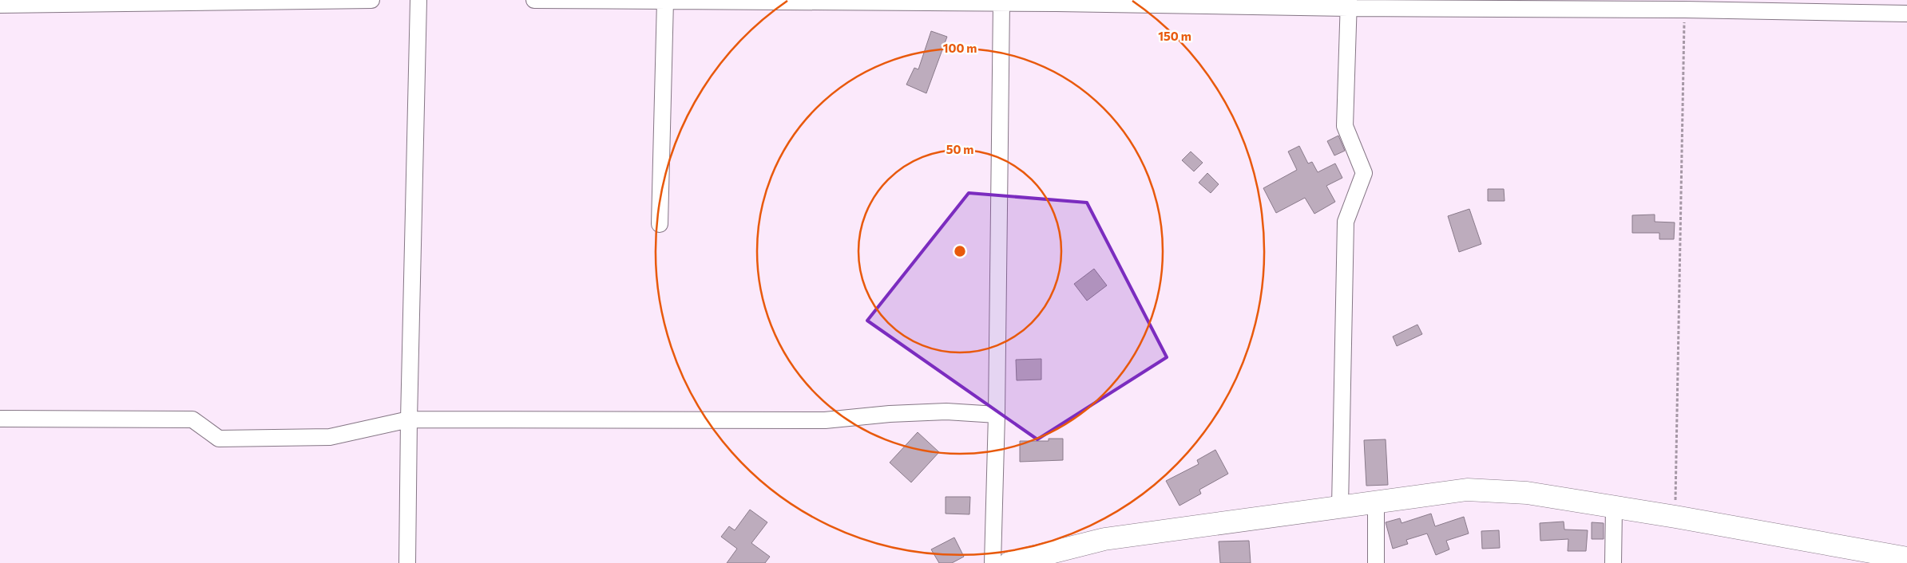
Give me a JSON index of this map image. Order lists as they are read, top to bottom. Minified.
{"rings":["150 m","100 m","50 m"]}
